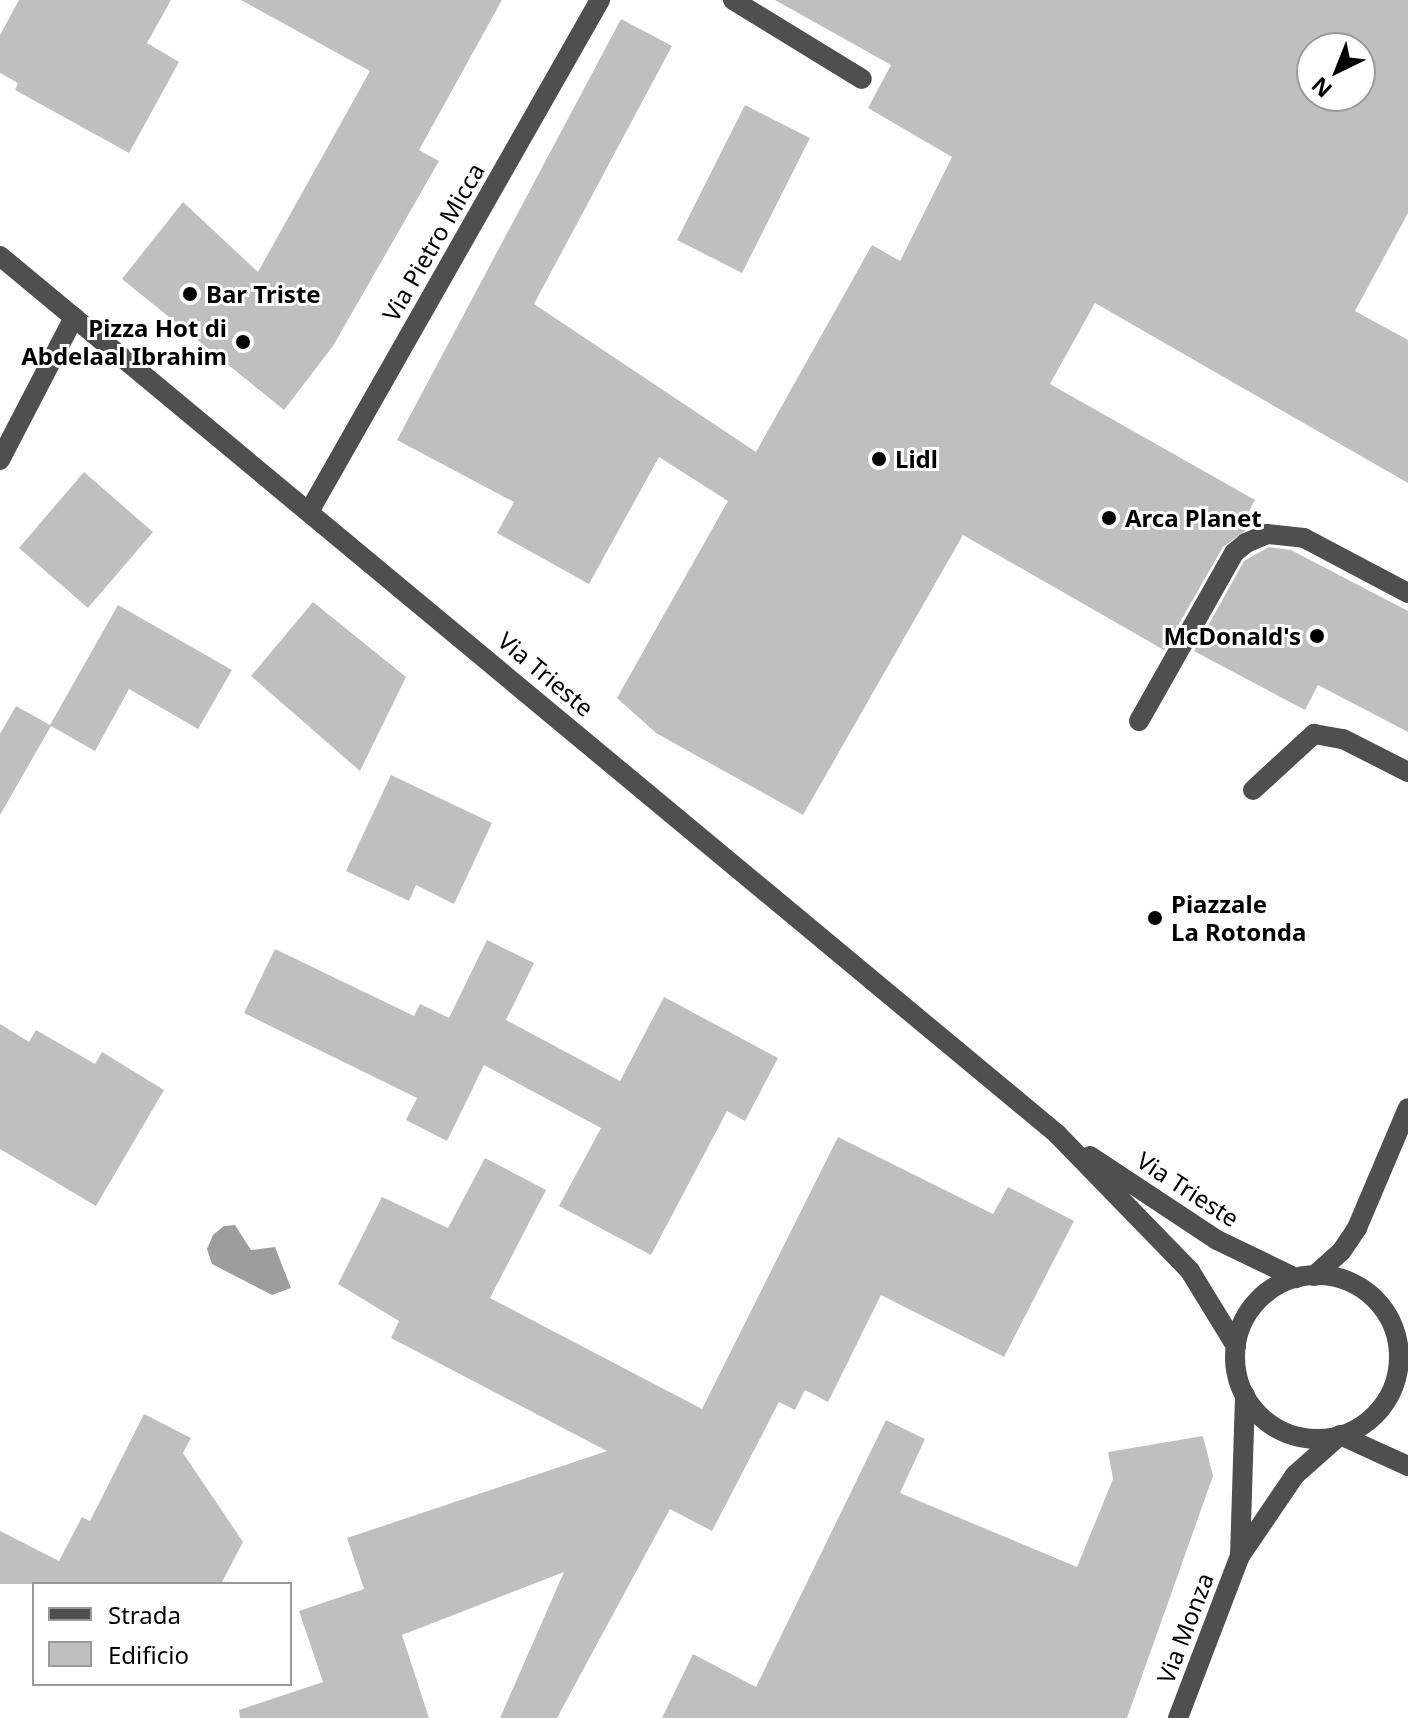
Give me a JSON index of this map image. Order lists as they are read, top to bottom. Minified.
{"streets":{"street":["Via Pietro Micca","Via Trieste","Via Monza"]},"crossings":[["Via Pietro Micca","Via Trieste"],["Via Trieste","Via Monza"]],"places":["Bar Triste","Pizza Hot di Abdelaal Ibrahim","Lidl","Arca Planet","McDonald's","Piazzale La Rotonda"],"legend":["Strada","Edificio"],"north":"bottom left"}
